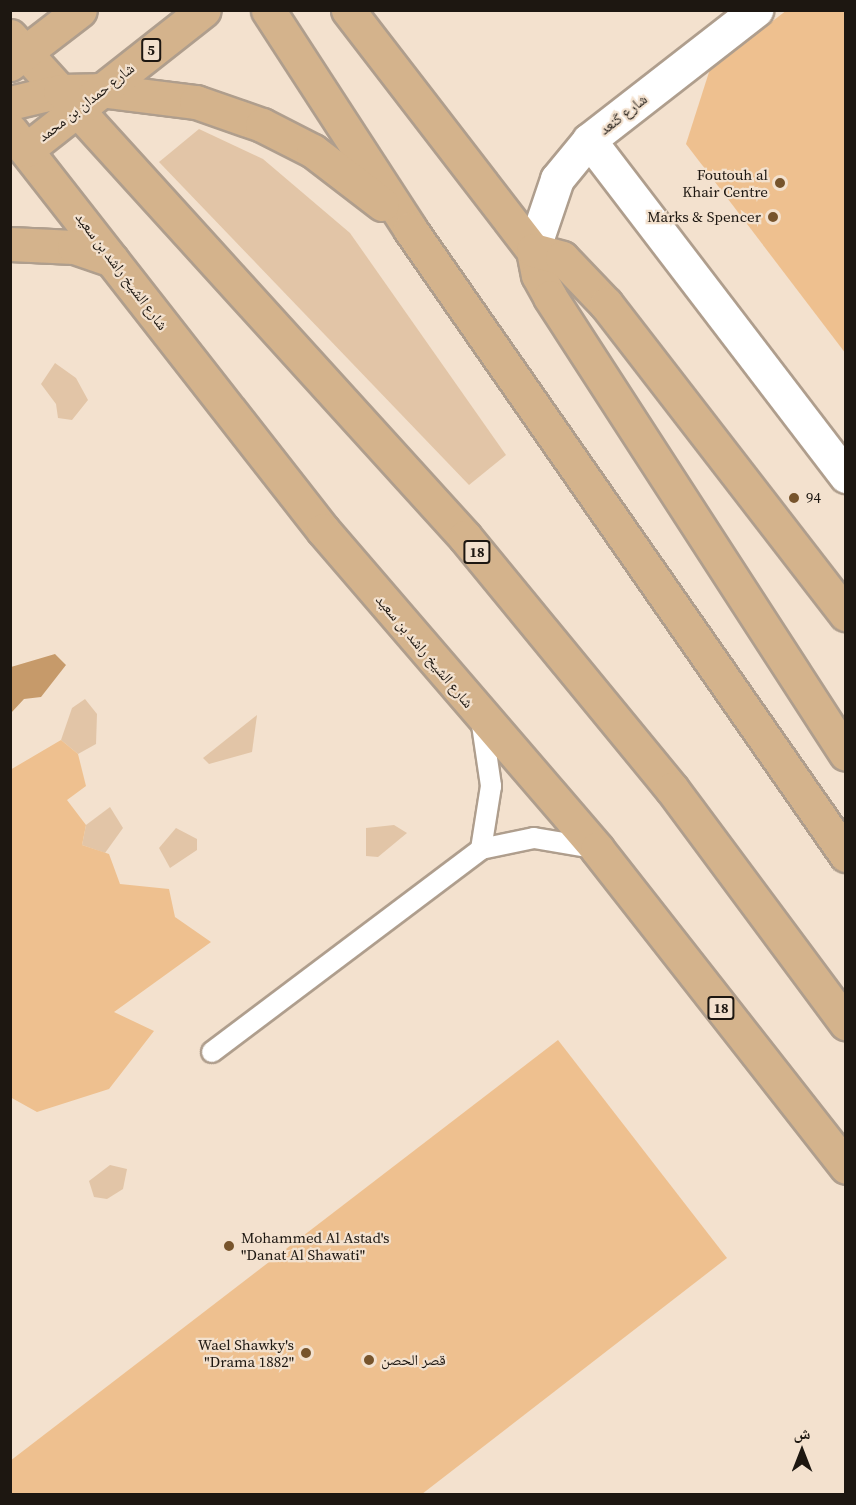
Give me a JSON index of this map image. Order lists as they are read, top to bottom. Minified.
{"streets":{"main road":["5","شارع حمدان بن محمد","شارع الشيخ راشد بن سعيد","18"],"street":["شارع كَنعد"]},"crossings":[["شارع حمدان بن محمد","شارع الشيخ راشد بن سعيد"],["شارع حمدان بن محمد","18"]],"places":["Foutouh al Khair Centre","Marks & Spencer","94","Mohammed Al Astad's \"Danat Al Shawati\"","Wael Shawky's \"Drama 1882\"","قصر الحصن"],"north":"top"}
